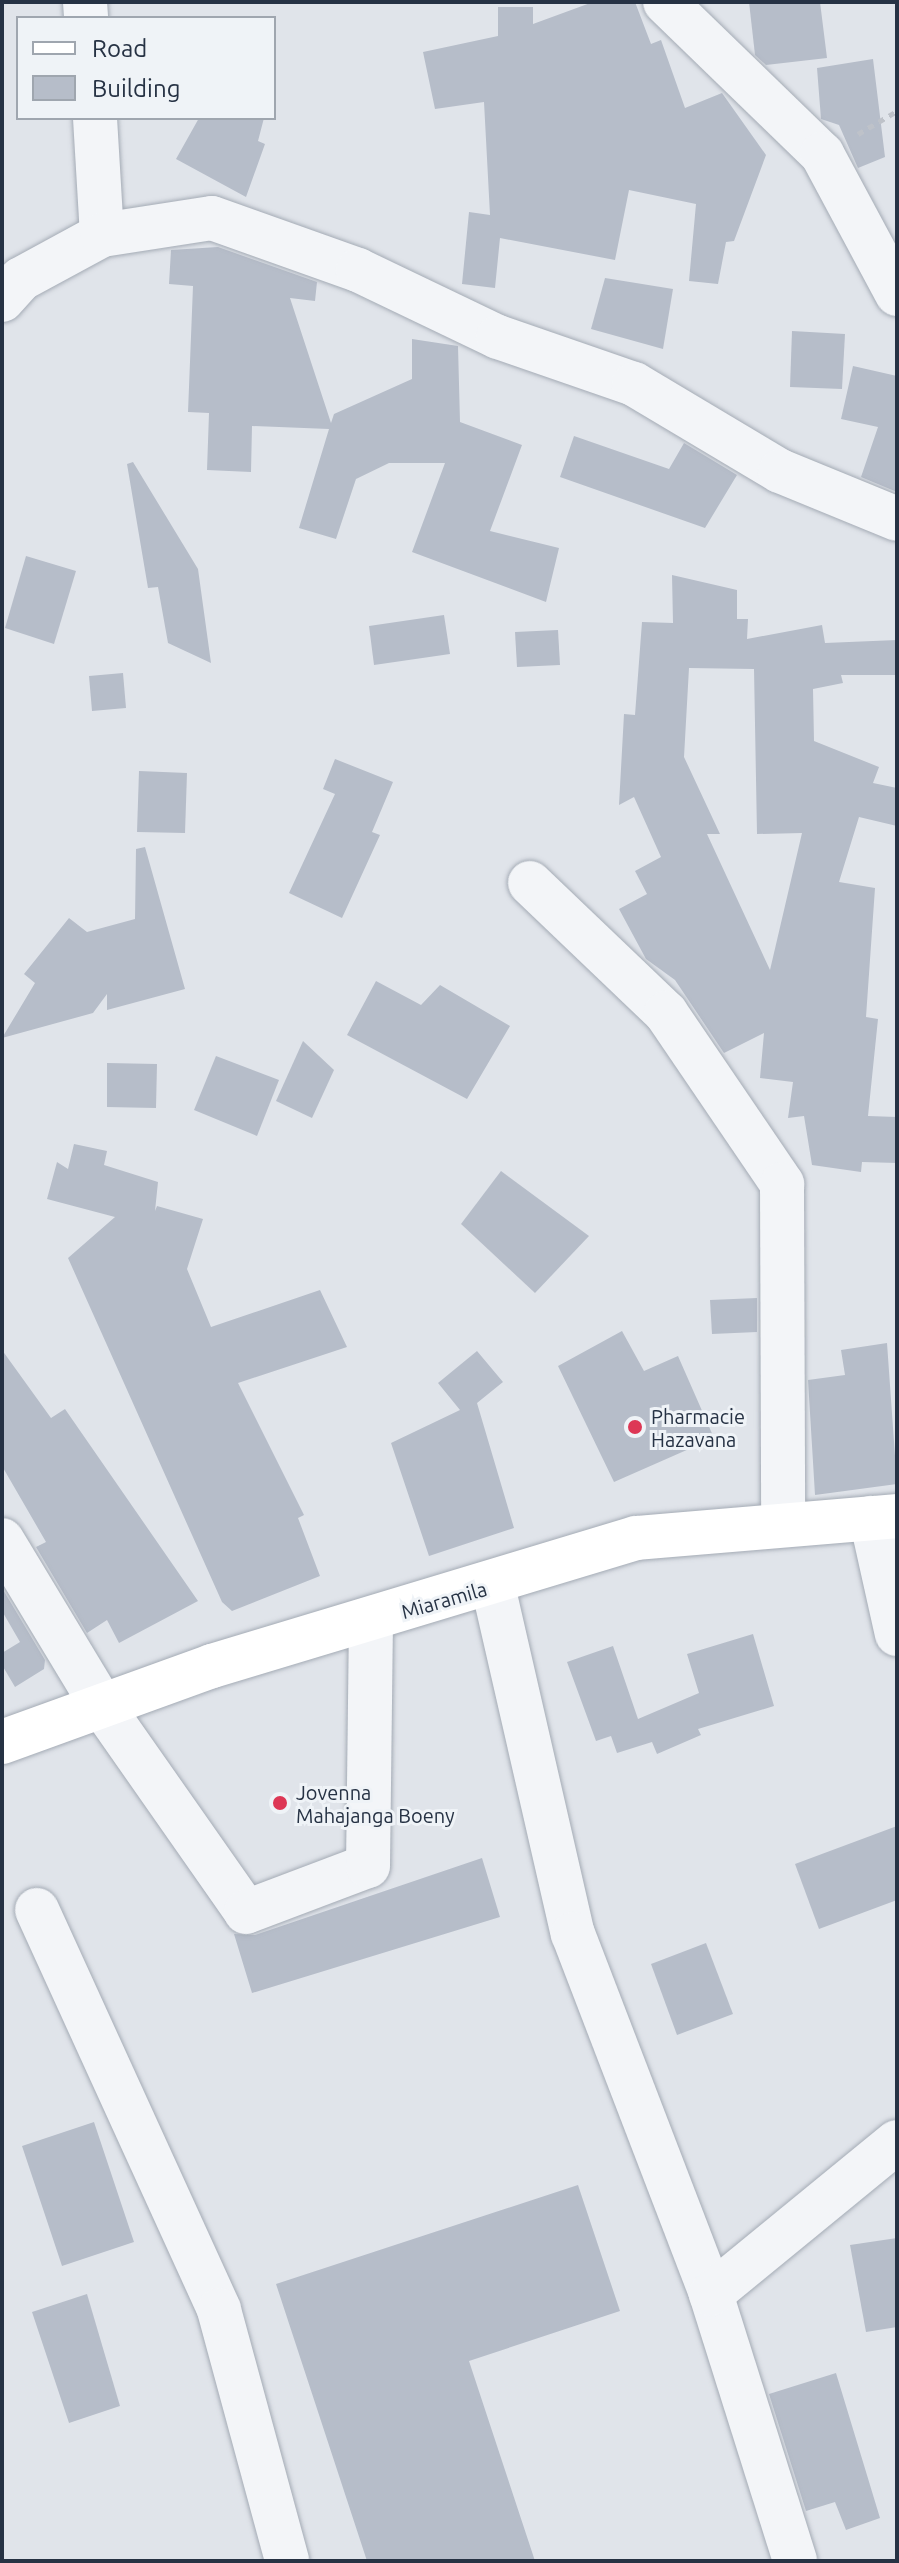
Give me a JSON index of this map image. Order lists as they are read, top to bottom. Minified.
{"streets":{"main road":["Miaramila"]},"places":["Pharmacie Hazavana","Jovenna Mahajanga Boeny"],"legend":["Road","Building"]}
